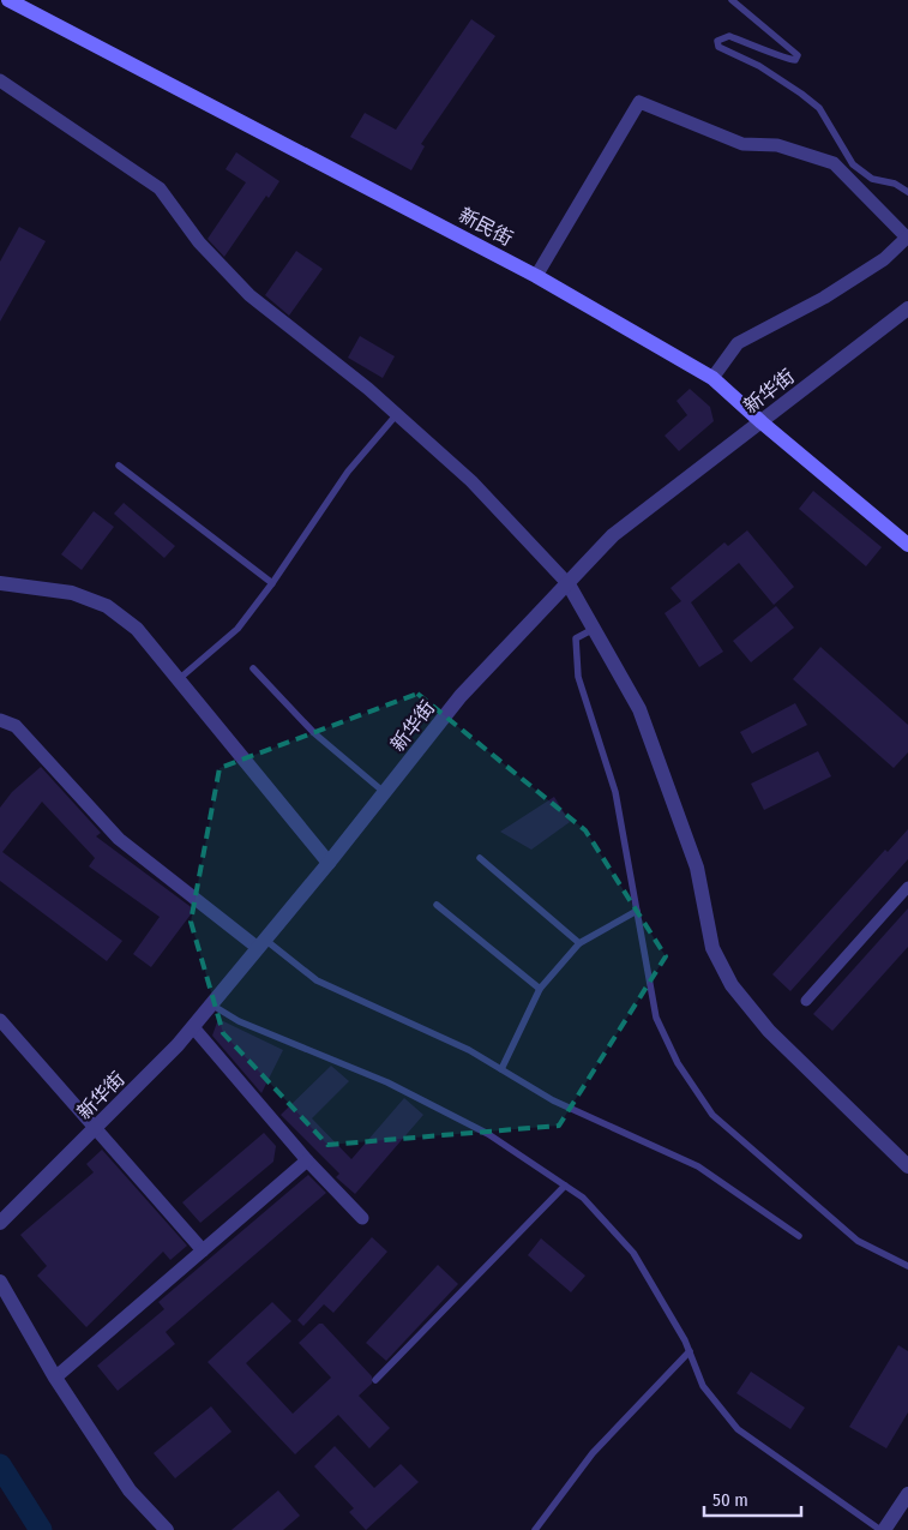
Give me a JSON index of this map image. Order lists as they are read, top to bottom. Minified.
{"streets":{"main road":["新民街"],"street":["新华街"]},"crossings":[["新民街","新华街"]],"scale_bar":"50 m"}
